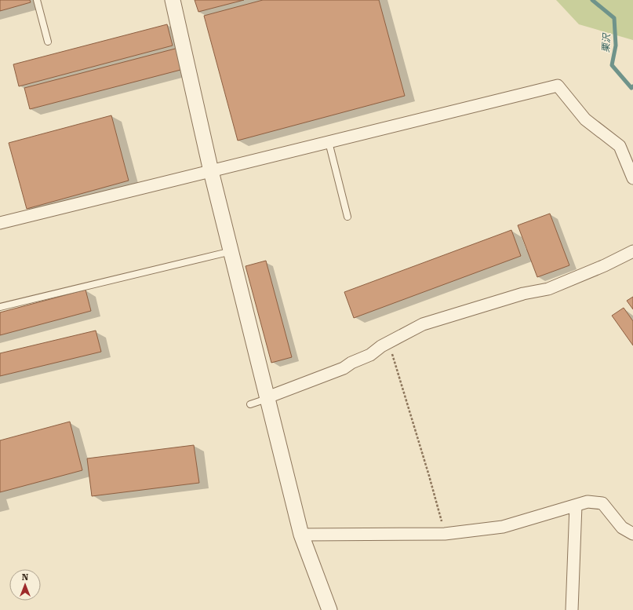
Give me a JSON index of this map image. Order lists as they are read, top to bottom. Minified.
{"water":["栗沢"],"north":"top"}
